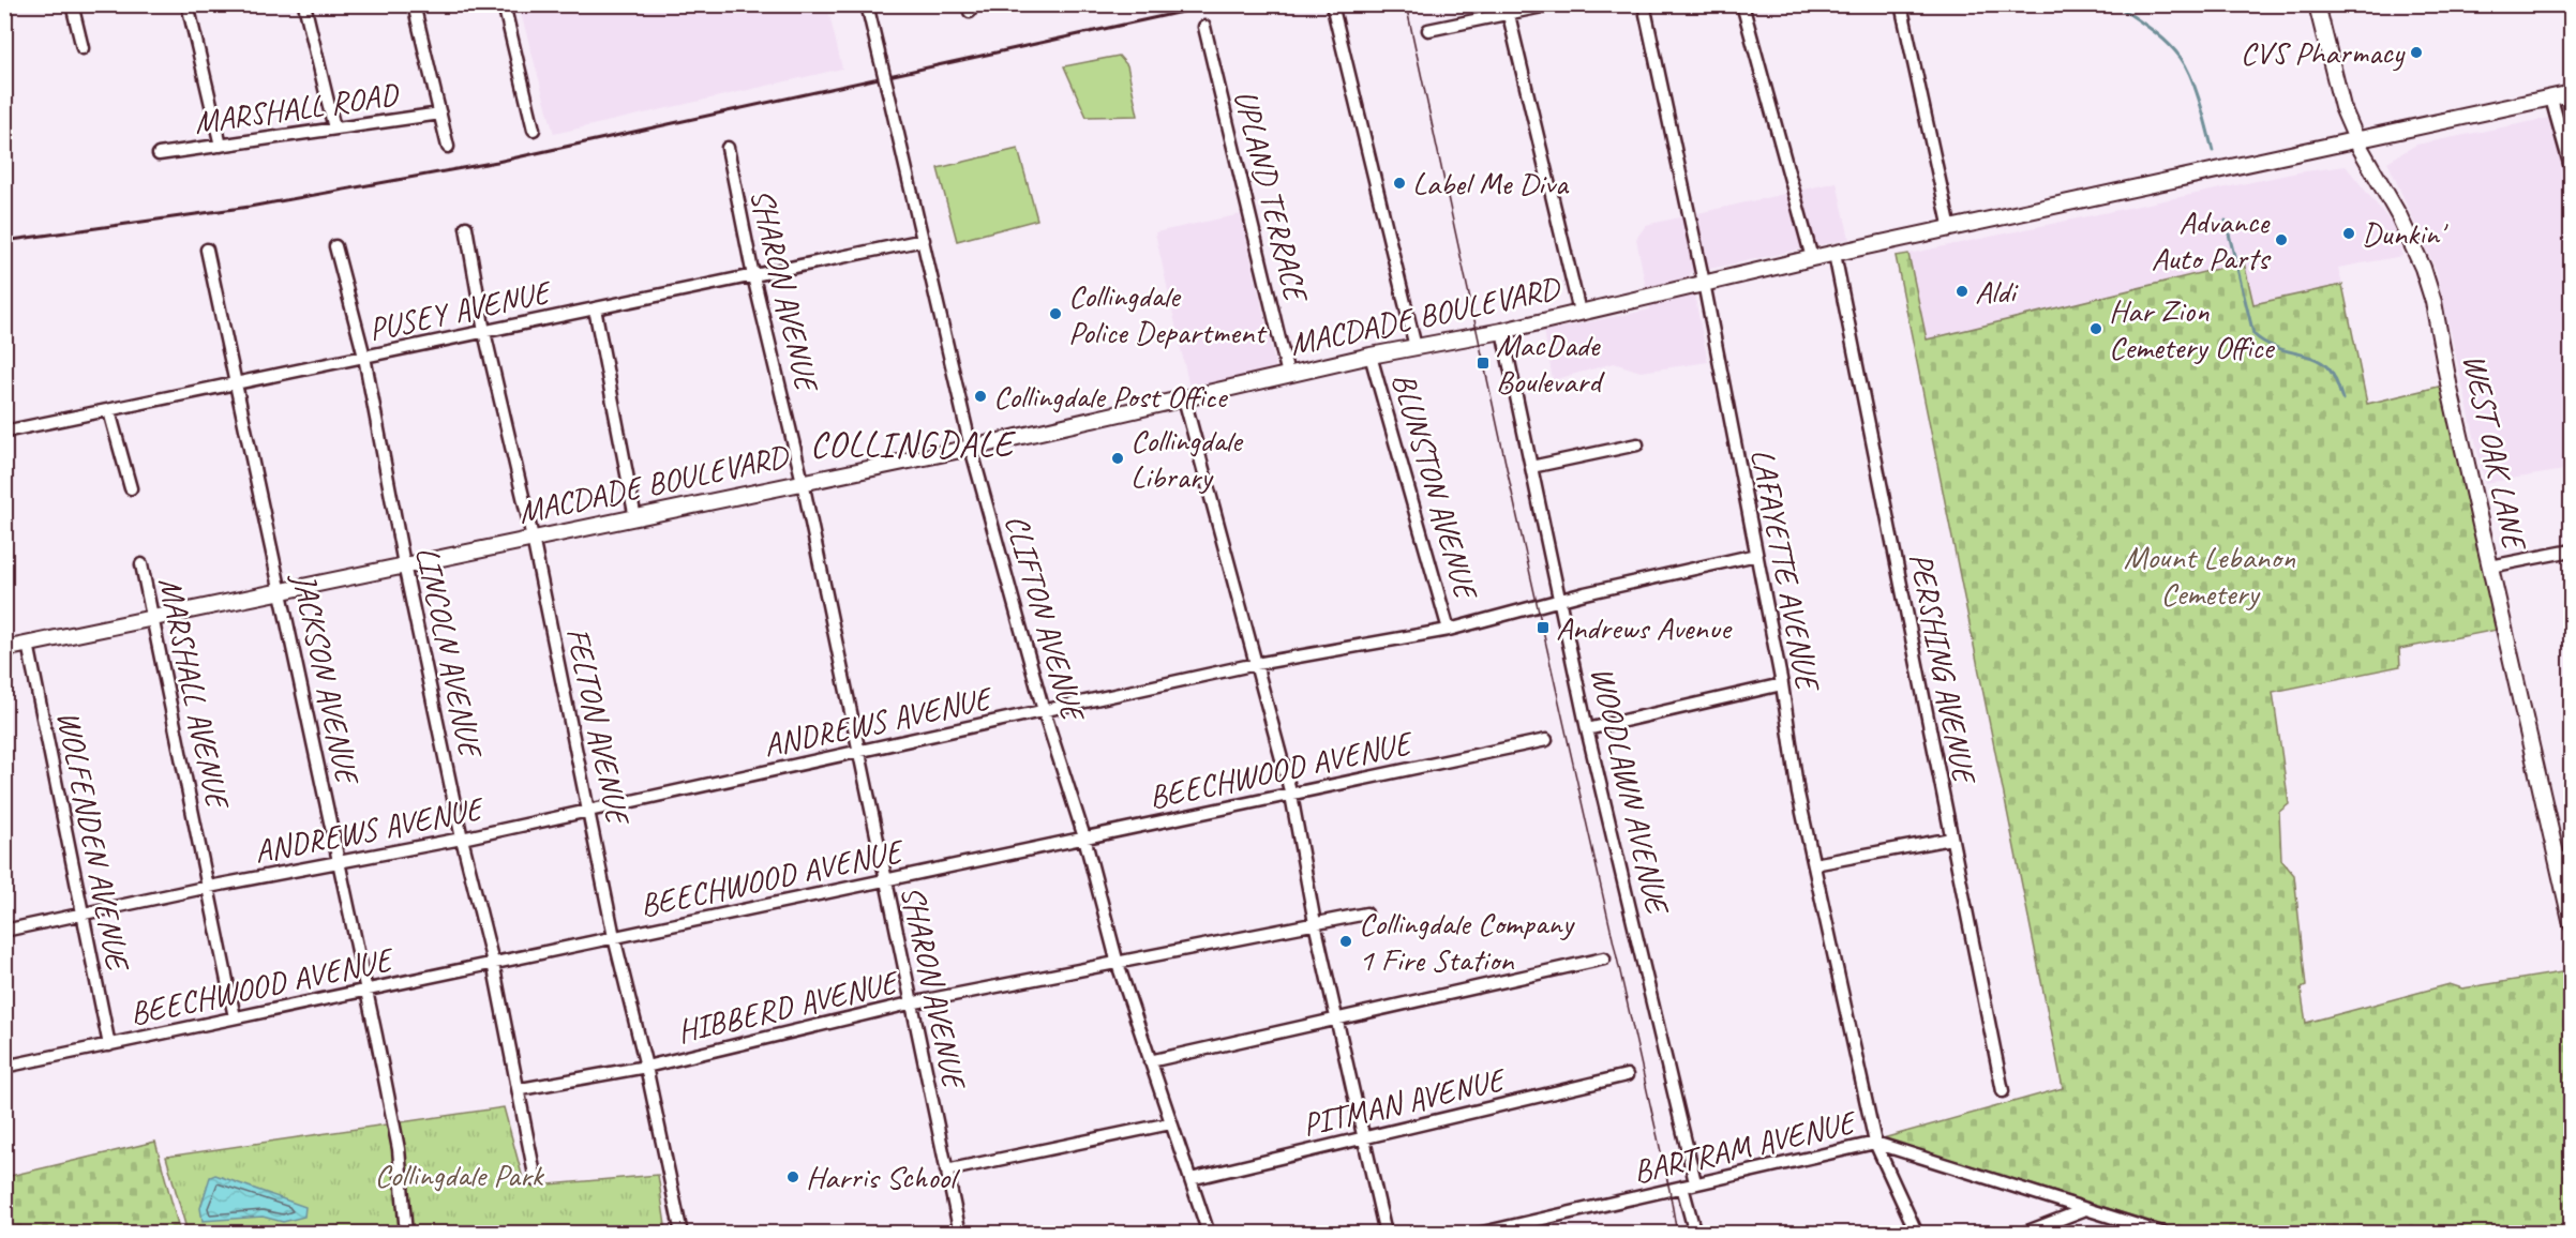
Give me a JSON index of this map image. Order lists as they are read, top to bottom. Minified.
{"streets":{"main road":["MACDADE BOULEVARD","WEST OAK LANE"],"street":["MARSHALL ROAD","UPLAND TERRACE","SHARON AVENUE","PUSEY AVENUE","BLUNSTON AVENUE","LAFAYETTE AVENUE","CLIFTON AVENUE","LINCOLN AVENUE","PERSHING AVENUE","JACKSON AVENUE","MARSHALL AVENUE","ANDREWS AVENUE","FELTON AVENUE","BEECHWOOD AVENUE","WOODLAWN AVENUE","WOLFENDEN AVENUE","HIBBERD AVENUE","PITMAN AVENUE","BARTRAM AVENUE"]},"crossings":[["UPLAND TERRACE","MACDADE BOULEVARD"],["SHARON AVENUE","PUSEY AVENUE"],["SHARON AVENUE","MACDADE BOULEVARD"],["SHARON AVENUE","ANDREWS AVENUE"],["SHARON AVENUE","BEECHWOOD AVENUE"],["SHARON AVENUE","HIBBERD AVENUE"],["PUSEY AVENUE","CLIFTON AVENUE"],["PUSEY AVENUE","LINCOLN AVENUE"],["PUSEY AVENUE","JACKSON AVENUE"],["PUSEY AVENUE","FELTON AVENUE"],["MACDADE BOULEVARD","BLUNSTON AVENUE"],["MACDADE BOULEVARD","LAFAYETTE AVENUE"],["MACDADE BOULEVARD","CLIFTON AVENUE"],["MACDADE BOULEVARD","LINCOLN AVENUE"],["MACDADE BOULEVARD","PERSHING AVENUE"],["MACDADE BOULEVARD","JACKSON AVENUE"],["MACDADE BOULEVARD","MARSHALL AVENUE"],["MACDADE BOULEVARD","FELTON AVENUE"],["MACDADE BOULEVARD","WOODLAWN AVENUE"],["MACDADE BOULEVARD","WOLFENDEN AVENUE"],["BLUNSTON AVENUE","ANDREWS AVENUE"],["LAFAYETTE AVENUE","ANDREWS AVENUE"],["LAFAYETTE AVENUE","BARTRAM AVENUE"],["CLIFTON AVENUE","ANDREWS AVENUE"],["CLIFTON AVENUE","BEECHWOOD AVENUE"],["CLIFTON AVENUE","HIBBERD AVENUE"],["CLIFTON AVENUE","PITMAN AVENUE"],["LINCOLN AVENUE","ANDREWS AVENUE"],["LINCOLN AVENUE","BEECHWOOD AVENUE"],["LINCOLN AVENUE","HIBBERD AVENUE"],["JACKSON AVENUE","ANDREWS AVENUE"],["JACKSON AVENUE","BEECHWOOD AVENUE"],["MARSHALL AVENUE","ANDREWS AVENUE"],["MARSHALL AVENUE","BEECHWOOD AVENUE"],["ANDREWS AVENUE","FELTON AVENUE"],["ANDREWS AVENUE","WOODLAWN AVENUE"],["ANDREWS AVENUE","WOLFENDEN AVENUE"],["FELTON AVENUE","BEECHWOOD AVENUE"],["FELTON AVENUE","HIBBERD AVENUE"],["BEECHWOOD AVENUE","WOLFENDEN AVENUE"],["WOODLAWN AVENUE","BARTRAM AVENUE"]],"districts":["COLLINGDALE"],"parks":["Mount Lebanon Cemetery","Collingdale Park"],"places":{"other":["CVS Pharmacy","Label Me Diva","Dunkin'","Advance Auto Parts","Aldi","Collingdale Police Department","Har Zion Cemetery Office","Collingdale Post Office","Collingdale Library","Collingdale Company 1 Fire Station","Harris School"],"transit":["MacDade Boulevard","Andrews Avenue"]}}
